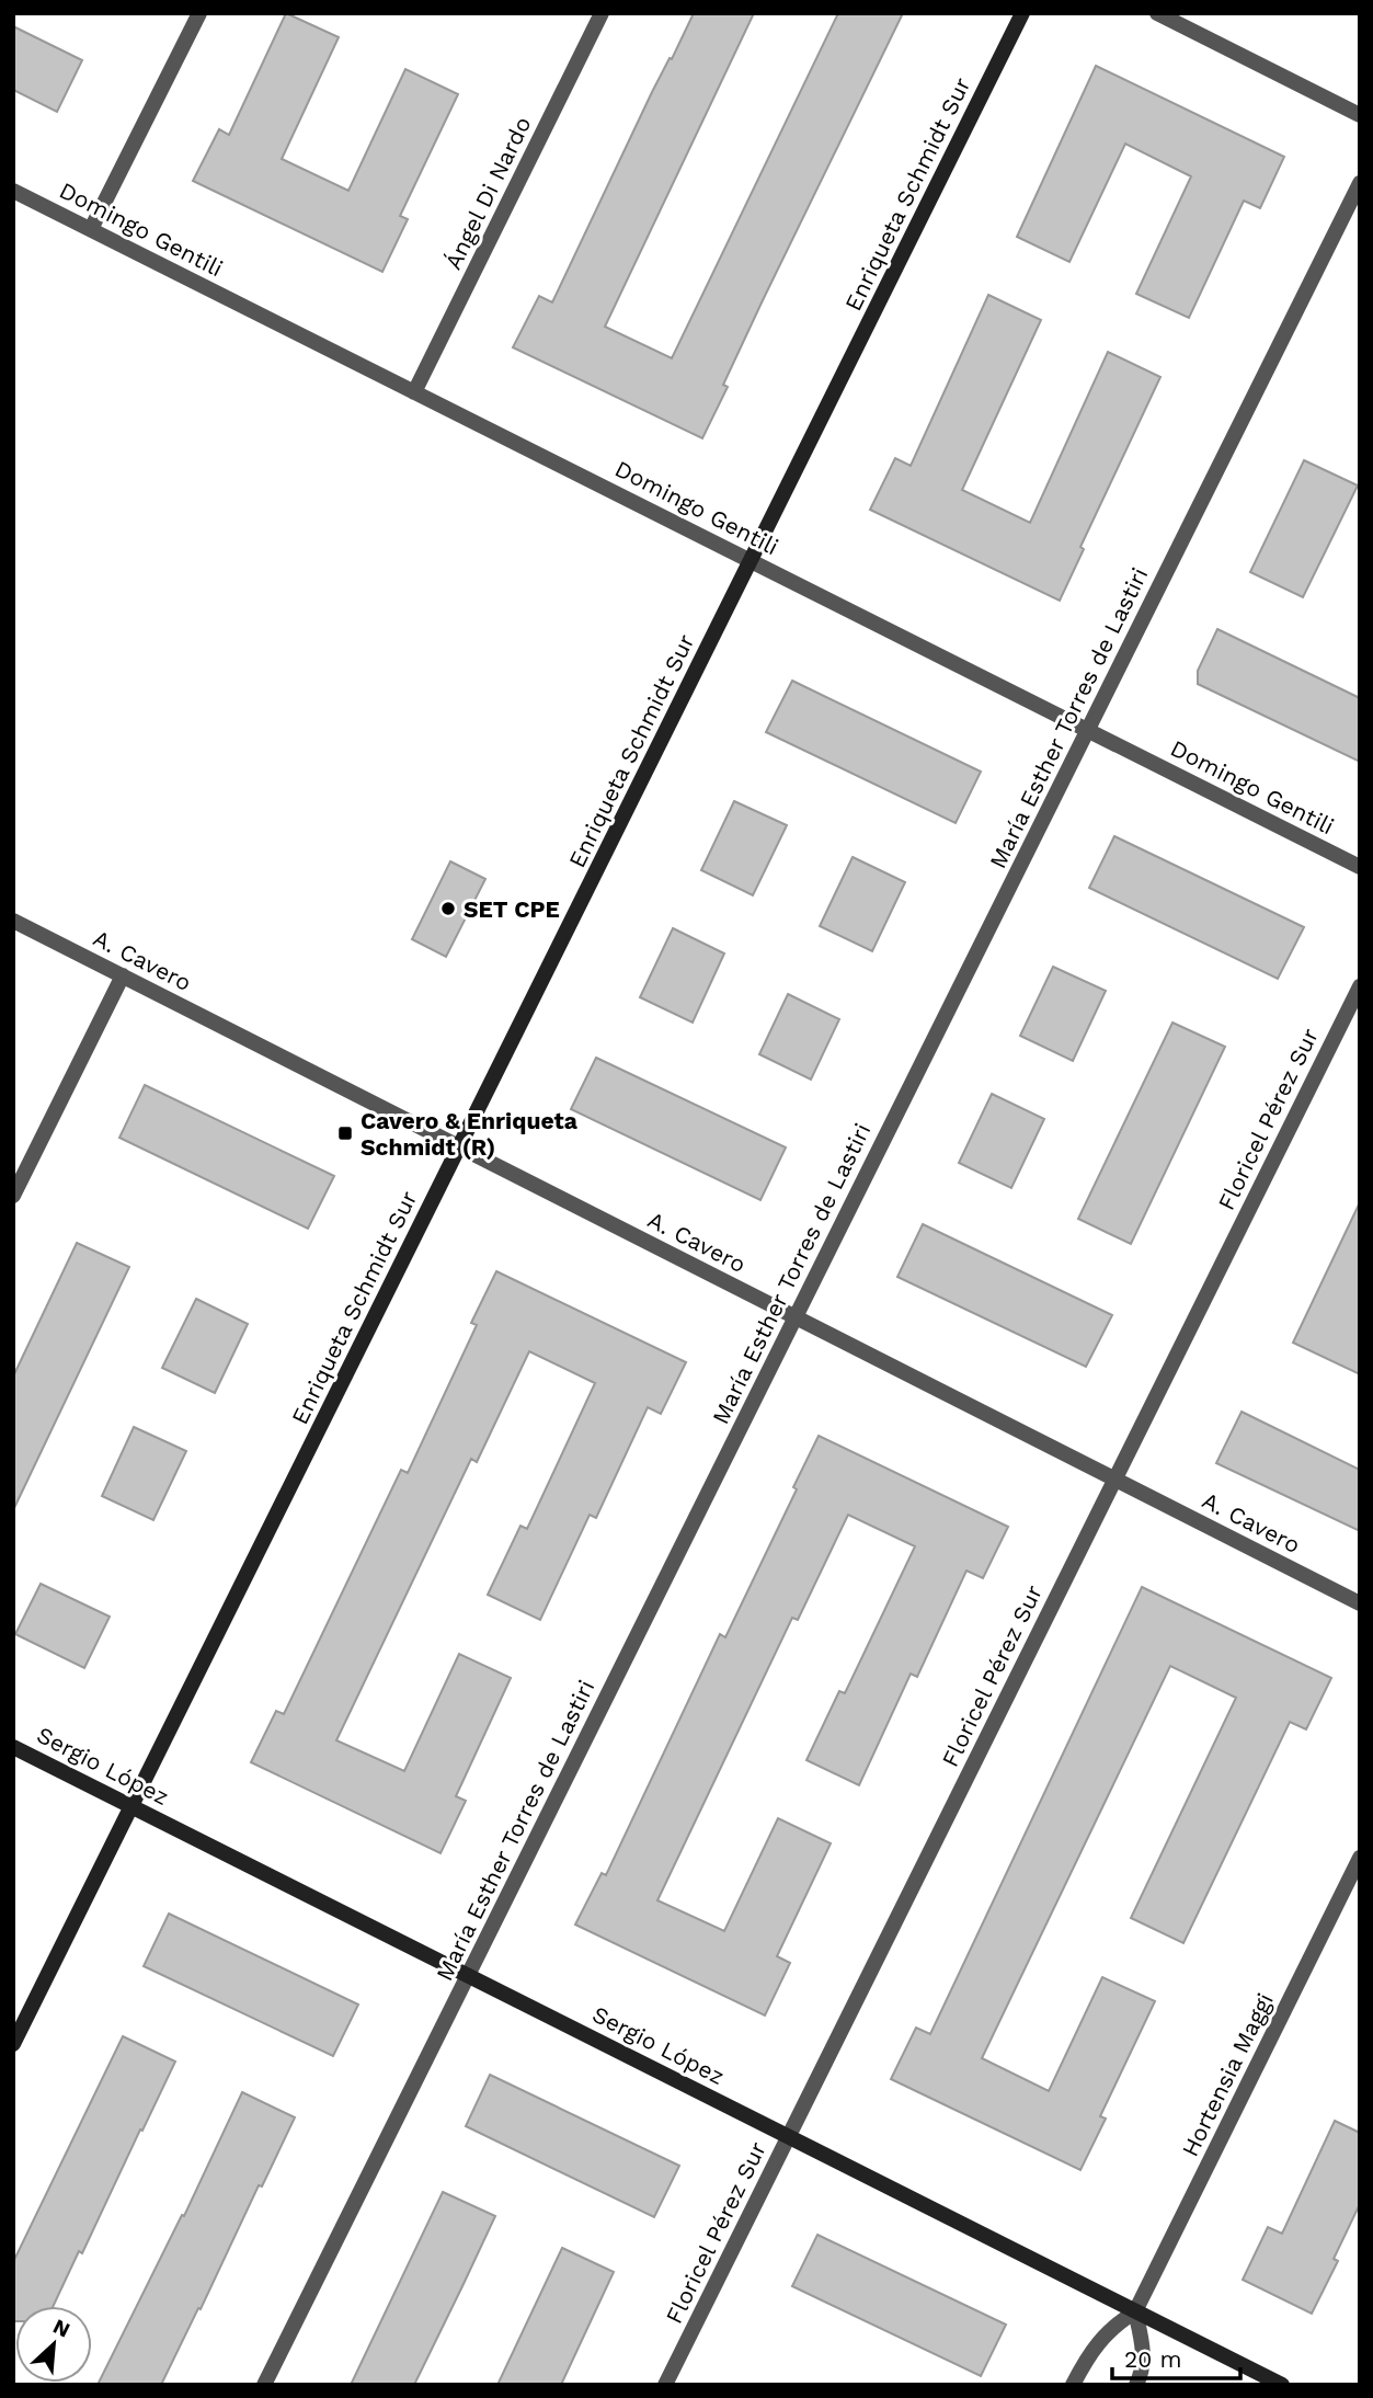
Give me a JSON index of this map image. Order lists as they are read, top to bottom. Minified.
{"streets":{"street":["Ángel Di Nardo","Enriqueta Schmidt Sur","Domingo Gentili","María Esther Torres de Lastiri","A. Cavero","Floricel Pérez Sur","Sergio López","Hortensia Maggi"]},"crossings":[["Ángel Di Nardo","Domingo Gentili"],["Enriqueta Schmidt Sur","Domingo Gentili"],["Enriqueta Schmidt Sur","A. Cavero"],["Enriqueta Schmidt Sur","Sergio López"],["Domingo Gentili","María Esther Torres de Lastiri"],["María Esther Torres de Lastiri","A. Cavero"],["María Esther Torres de Lastiri","Sergio López"],["A. Cavero","Floricel Pérez Sur"],["Floricel Pérez Sur","Sergio López"],["Sergio López","Hortensia Maggi"]],"places":{"other":["SET CPE"],"transit":["Cavero & Enriqueta Schmidt (R)"]},"scale_bar":"20 m","north":"top right"}
